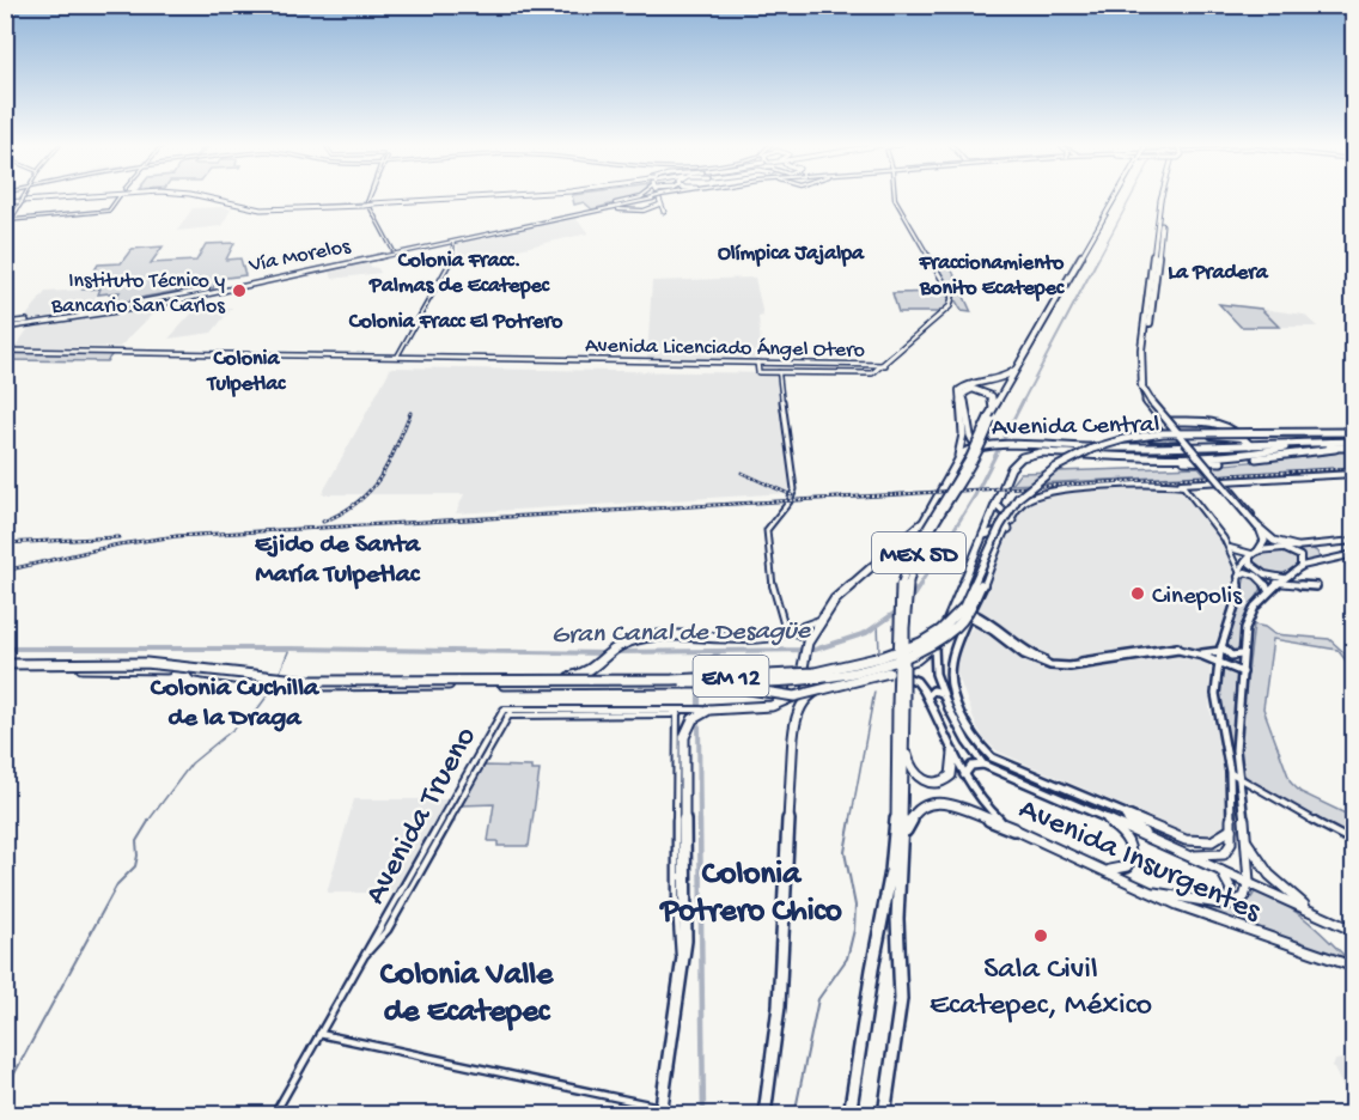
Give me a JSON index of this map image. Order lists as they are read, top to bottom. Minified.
{"streets":{"highway":["Avenida Central","MEX 5D","EM 12"],"main road":["Vía Morelos","Avenida Licenciado Ángel Otero","Avenida Insurgentes"],"street":["Avenida Trueno"]},"crossings":[["Avenida Central","Avenida Insurgentes"]],"districts":["Olímpica Jajalpa","Colonia Fracc. Palmas de Ecatepec","Fraccionamiento Bonito Ecatepec","La Pradera","Colonia Fracc El Potrero","Colonia Tulpetlac","Ejido de Santa María Tulpetlac","Colonia Cuchilla de la Draga","Colonia Potrero Chico","Colonia Valle de Ecatepec"],"water":["Gran Canal de Desagüe"],"places":["Instituto Técnico y Bancario San Carlos","Cinepolis","Sala Civil Ecatepec, México"]}
